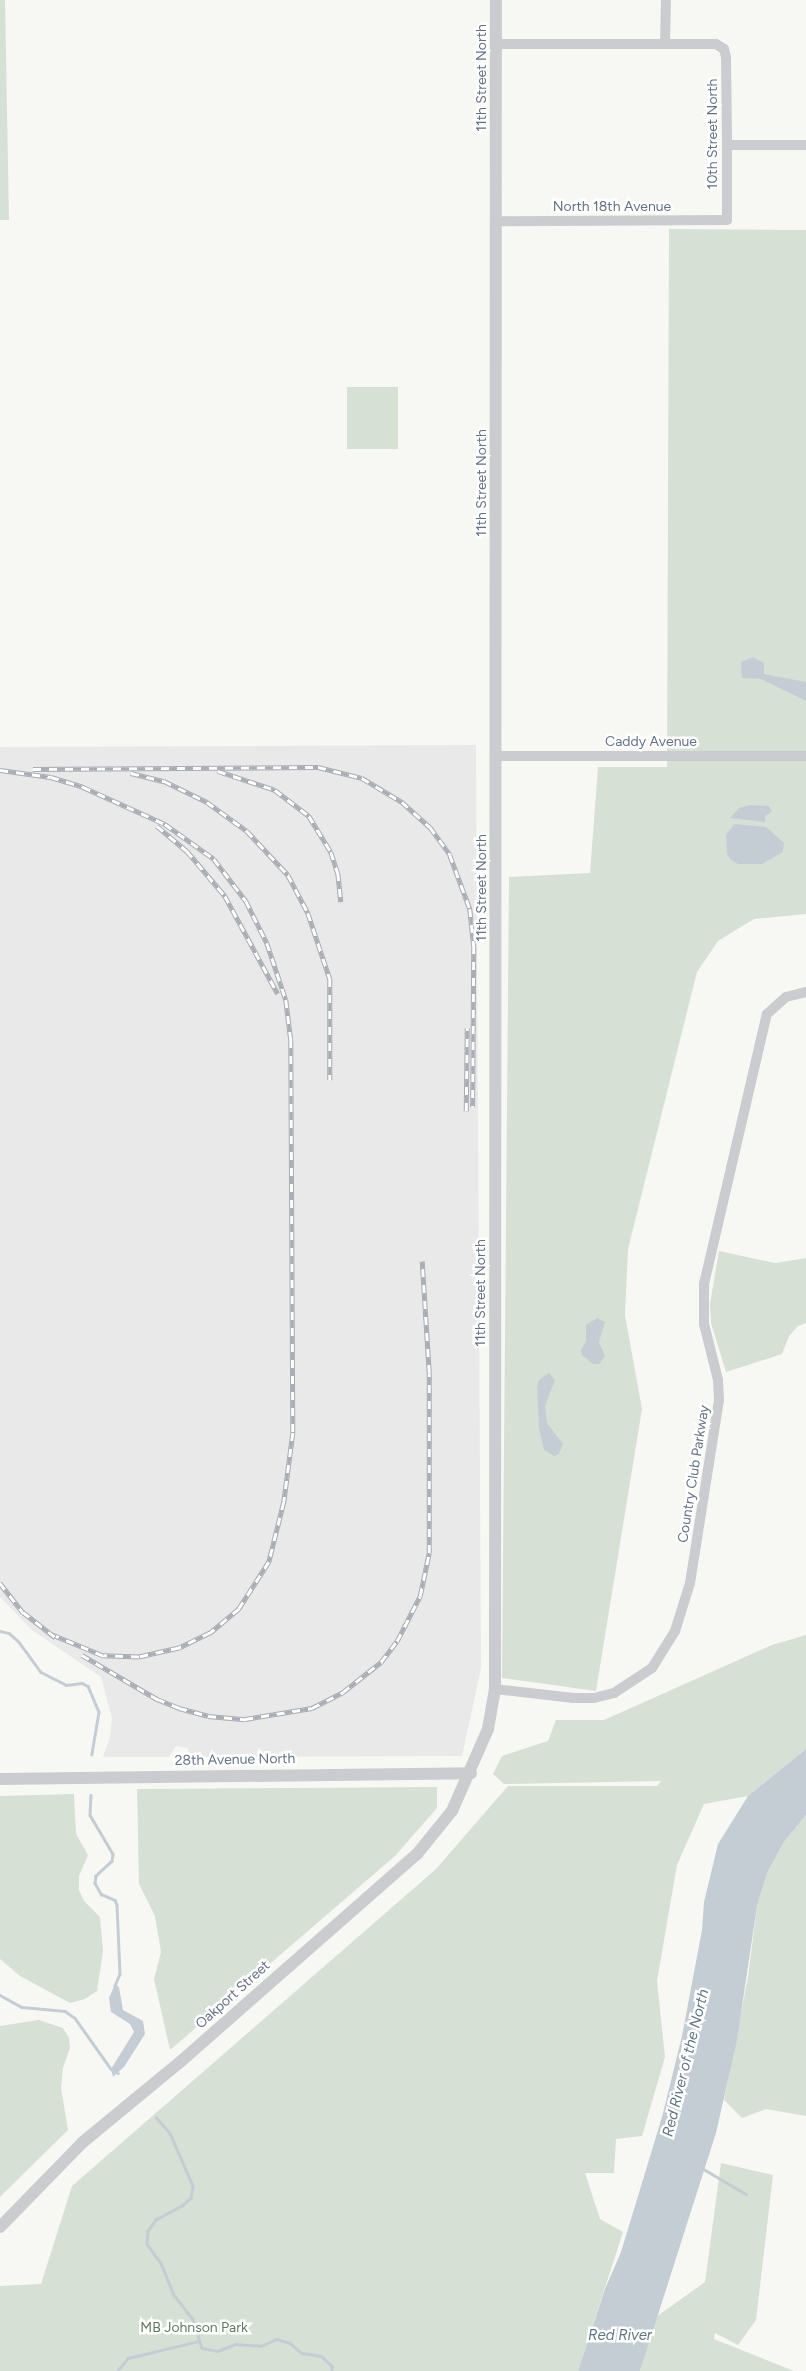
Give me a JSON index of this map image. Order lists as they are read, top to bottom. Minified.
{"streets":{"street":["11th Street North","10th Street North","North 18th Avenue","Caddy Avenue","Country Club Parkway","28th Avenue North","Oakport Street"]},"crossings":[["11th Street North","North 18th Avenue"],["11th Street North","Caddy Avenue"],["11th Street North","Country Club Parkway"],["11th Street North","28th Avenue North"],["11th Street North","Oakport Street"],["10th Street North","North 18th Avenue"],["28th Avenue North","Oakport Street"]],"water":["Red River of the North","Red River"],"parks":["MB Johnson Park"]}
